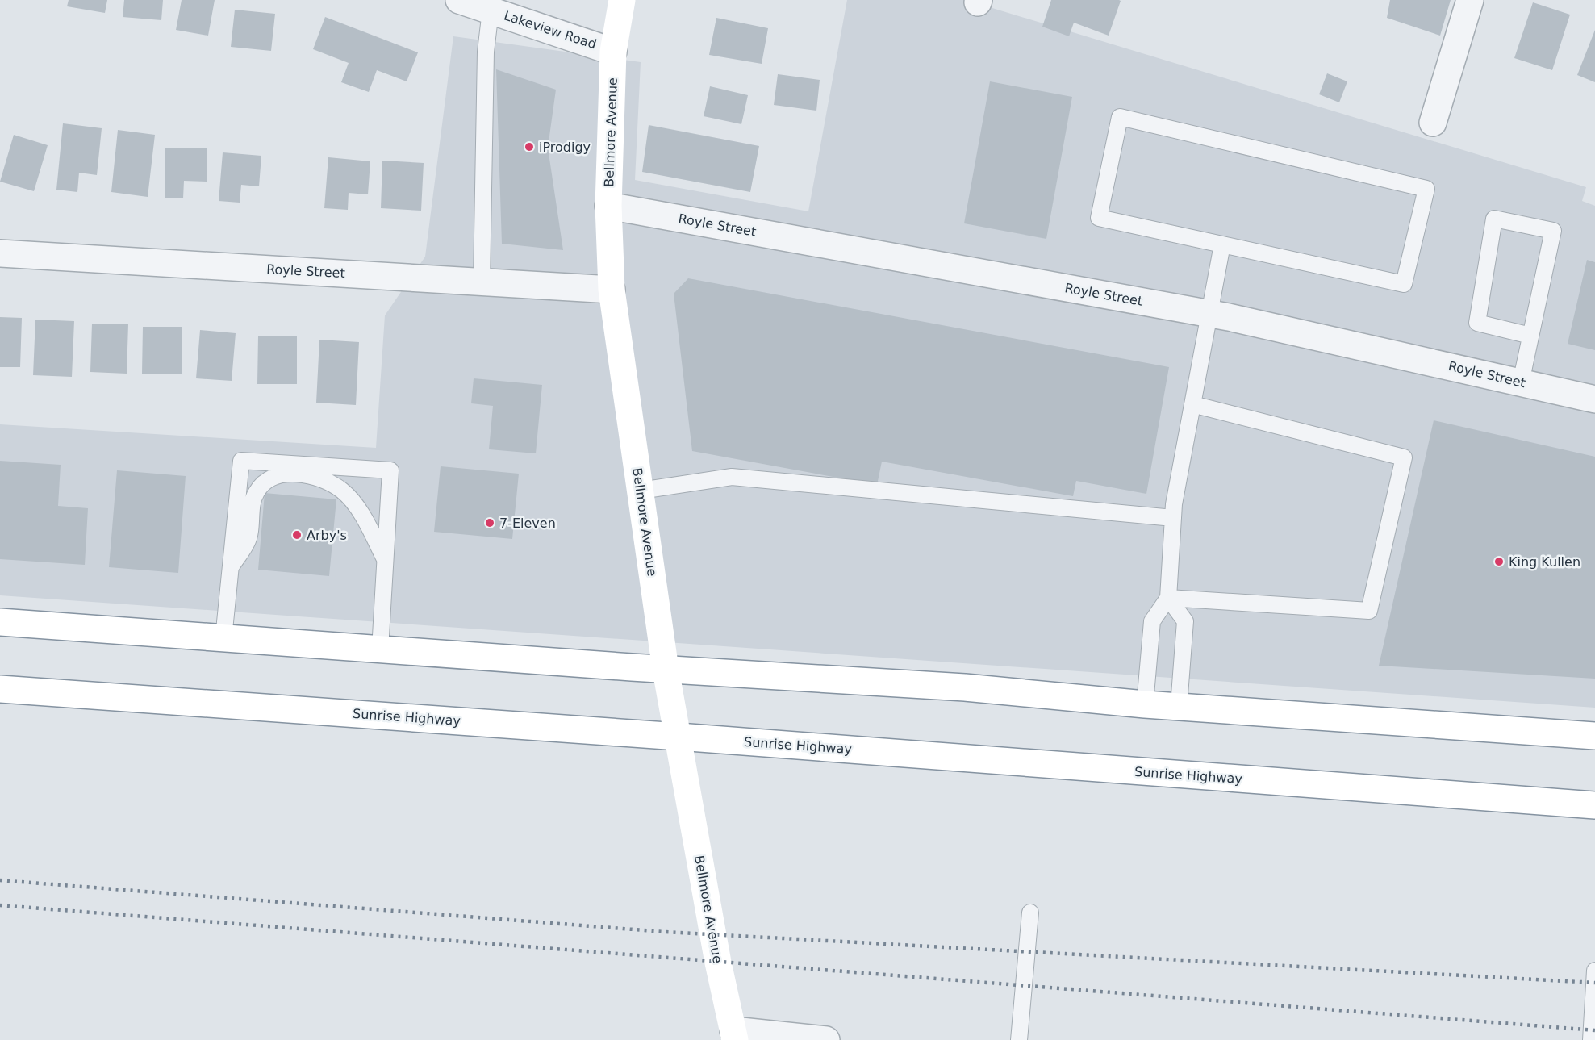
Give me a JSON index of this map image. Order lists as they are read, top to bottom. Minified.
{"streets":{"main road":["Bellmore Avenue","Sunrise Highway"],"street":["Lakeview Road","Royle Street"]},"crossings":[["Lakeview Road","Bellmore Avenue"],["Bellmore Avenue","Royle Street"],["Bellmore Avenue","Sunrise Highway"]],"places":["iProdigy","7-Eleven","Arby's","King Kullen"]}
